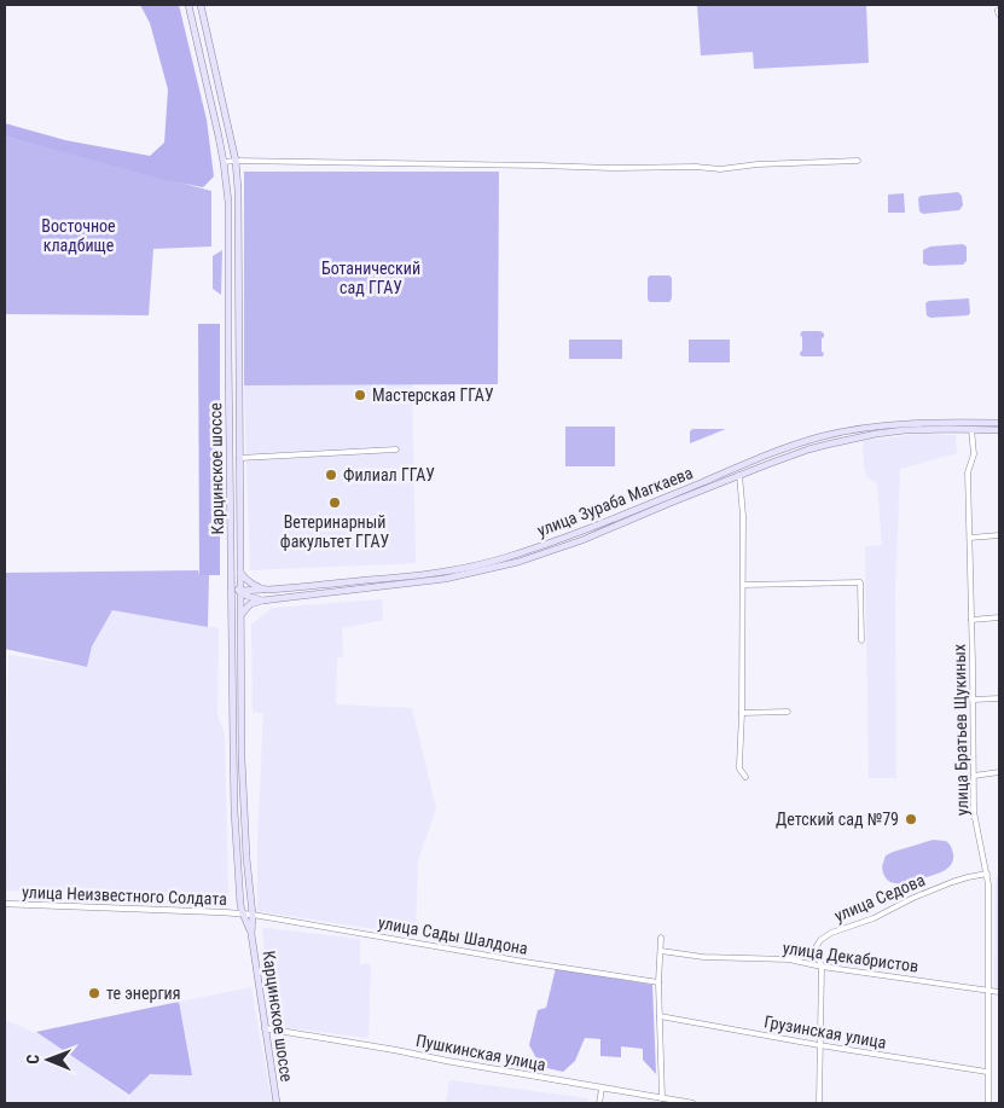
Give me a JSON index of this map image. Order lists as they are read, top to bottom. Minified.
{"streets":{"main road":["Карцинское шоссе","улица Зураба Магкаева"],"street":["улица Братьев Щукиных","улица Неизвестного Солдата","улица Седова","улица Сады Шалдона","улица Декабристов","Грузинская улица","Пушкинская улица"]},"crossings":[["Карцинское шоссе","улица Зураба Магкаева"],["Карцинское шоссе","улица Неизвестного Солдата"],["Карцинское шоссе","улица Сады Шалдона"],["Карцинское шоссе","Пушкинская улица"],["улица Зураба Магкаева","улица Братьев Щукиных"],["улица Братьев Щукиных","улица Седова"],["улица Братьев Щукиных","улица Декабристов"],["улица Братьев Щукиных","Грузинская улица"],["улица Неизвестного Солдата","улица Сады Шалдона"]],"parks":["Восточное кладбище","Ботанический сад ГГАУ"],"places":["Мастерская ГГАУ","Филиал ГГАУ","Ветеринарный факультет ГГАУ","Детский сад №79","те энергия"],"north":"left"}
